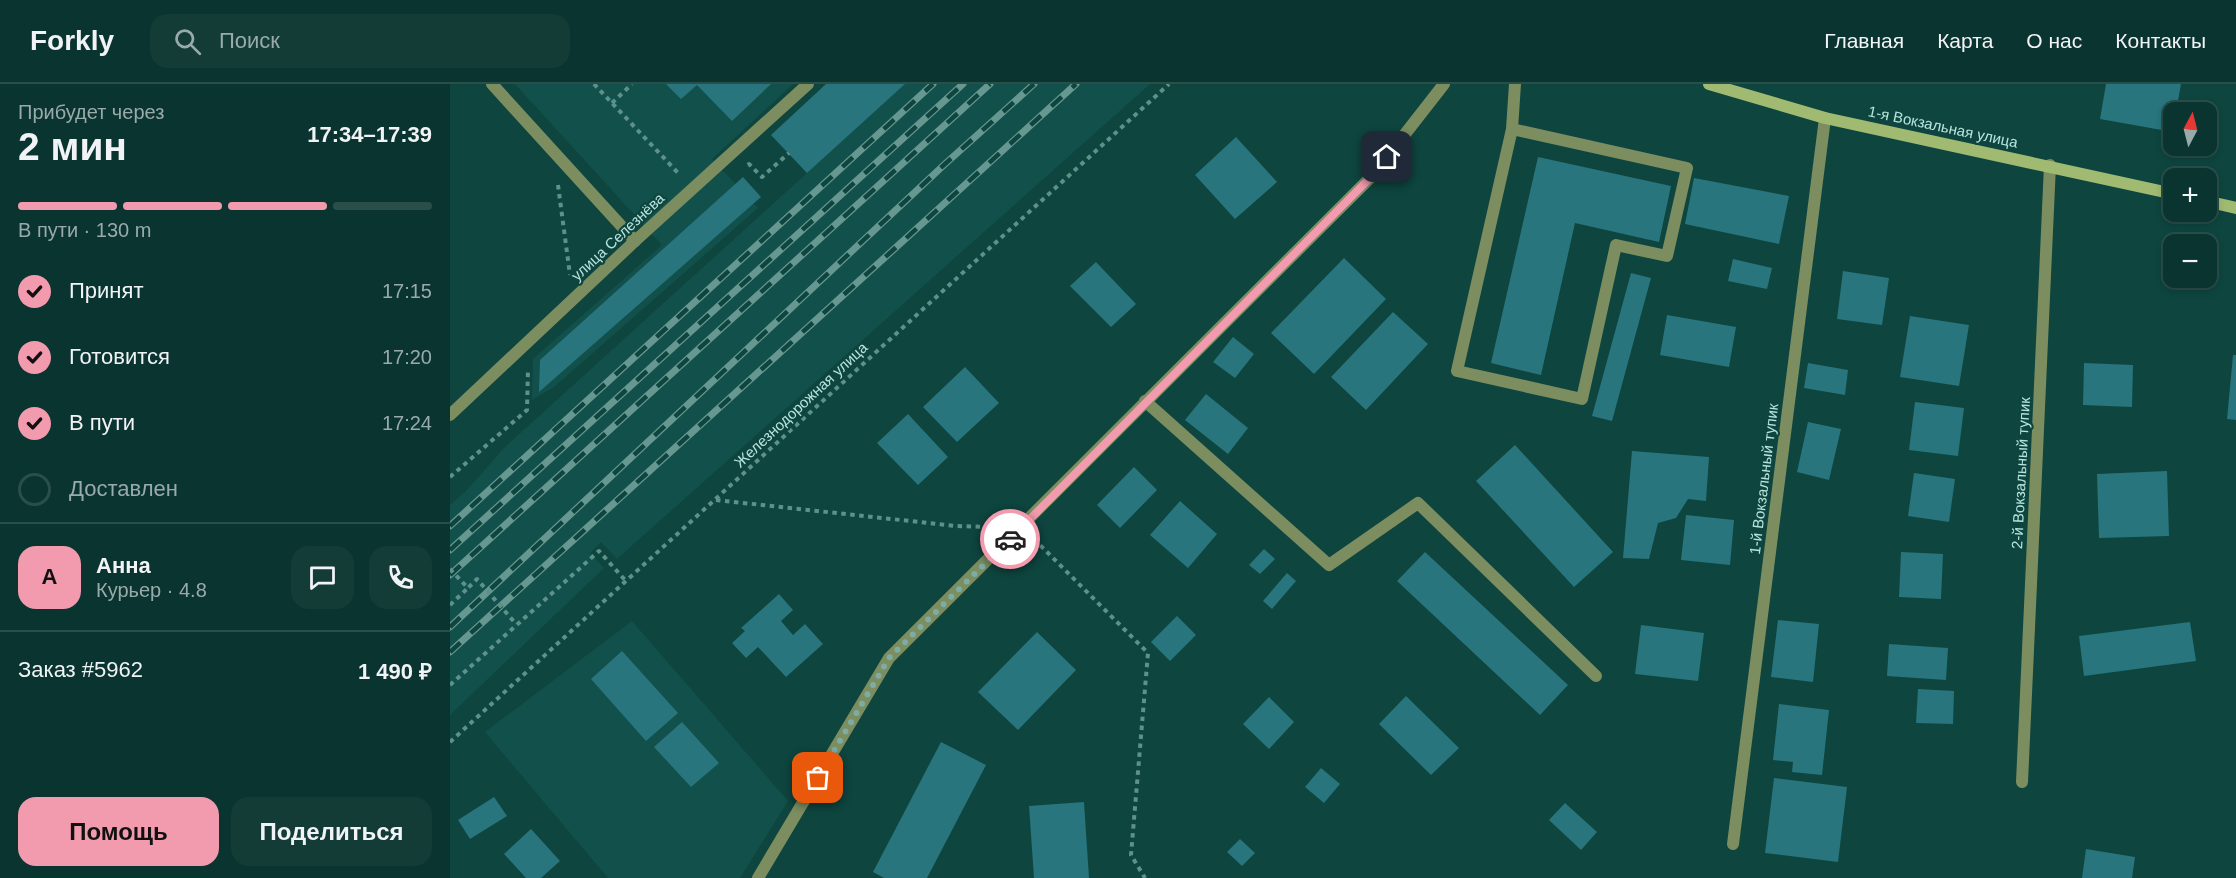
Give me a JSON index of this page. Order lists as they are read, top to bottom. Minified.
{"streets":{"street":["1-я Вокзальная улица","улица Селезнёва","2-й Вокзальный тупик","1-й Вокзальный тупик"],"path":["Железнодорожная улица"]},"crossings":[["1-я Вокзальная улица","2-й Вокзальный тупик"],["1-я Вокзальная улица","1-й Вокзальный тупик"]],"north":"top","page":{"header":"Forkly","search":"Поиск","nav":["Главная","Карта","О нас","Контакты"],"heading":["2 мин","Прибудет через","17:34–17:39"],"panel":["Анна","Курьер · 4.8","Заказ #5962","1 490 ₽"],"map_buttons":["+","−"],"bar":"В пути · 130 m","list":[["Принят","17:15"],["Готовится","17:20"],["В пути","17:24"],"Доставлен"],"round":"А","buttons":["Помощь","Поделиться"]}}
